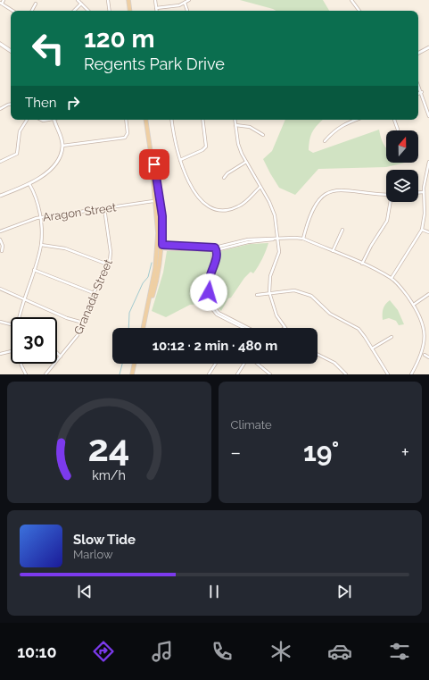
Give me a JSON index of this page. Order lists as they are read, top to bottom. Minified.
{"streets":{"street":["Aragon Street","Granada Street"]},"crossings":[["Aragon Street","Granada Street"]],"north":"top","page":{"turn":["120 m","Regents Park Drive"],"then":"Then","limit":"30","trip":"10:12 · 2 min · 480 m","tile":"Climate","heat":["−","19°","+"],"song":["Slow Tide","Marlow"],"tabs":"10:10","gauge":["24","km/h"]}}
